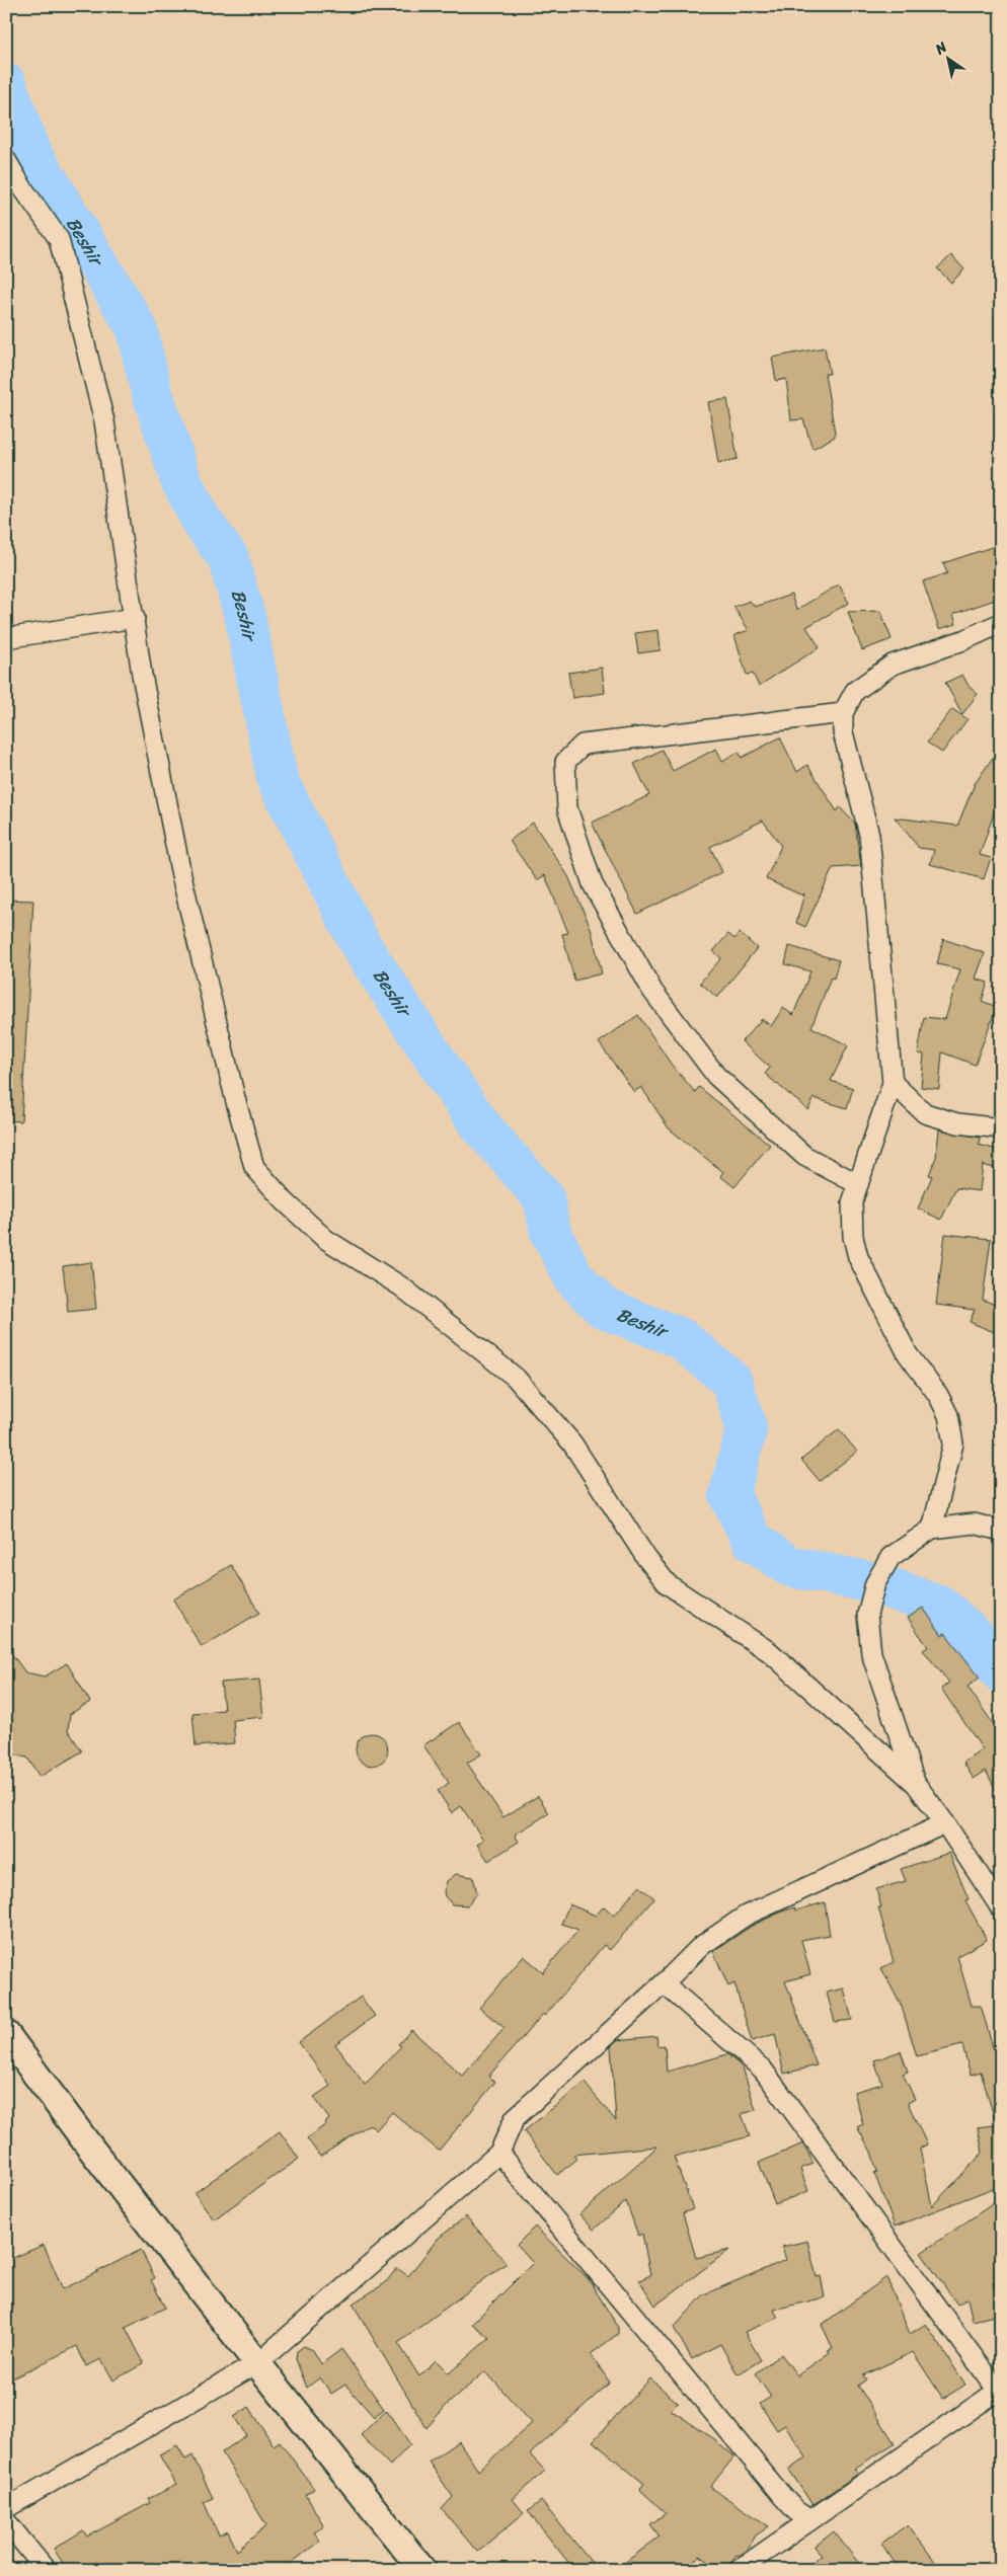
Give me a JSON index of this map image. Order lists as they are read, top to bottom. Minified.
{"water":["Beshir"],"north":"top left"}
